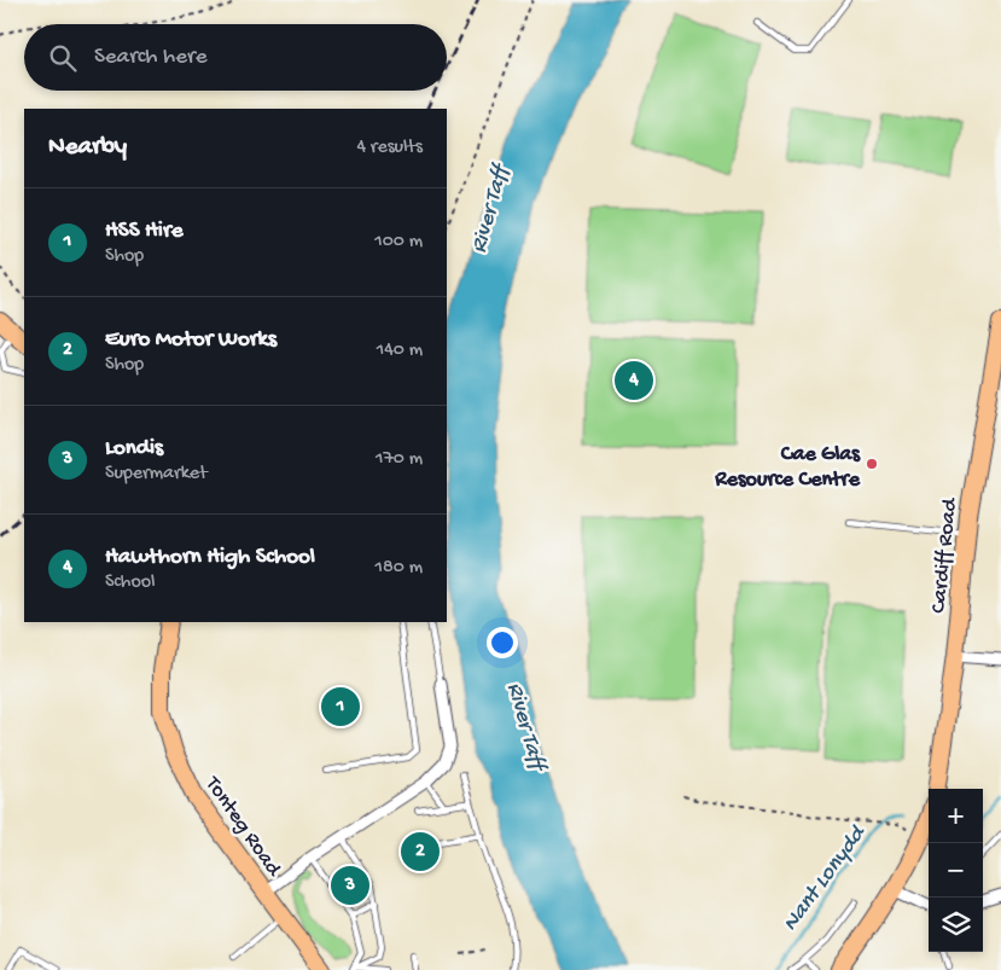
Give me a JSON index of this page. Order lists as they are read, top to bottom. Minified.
{"streets":{"main road":["Cardiff Road","Tonteg Road"]},"water":["River Taff","Nant Lonydd"],"places":["Cae Glas Resource Centre"],"page":{"search":"Search here","heading":["Nearby","4 results"],"list":[{"mark":"1","name":"HSS Hire","note":"Shop","value":"100 m"},{"mark":"2","name":"Euro Motor Works","note":"Shop","value":"140 m"},{"mark":"3","name":"Londis","note":"Supermarket","value":"170 m"},{"mark":"4","name":"Hawthorn High School","note":"School","value":"180 m"}],"pins":["4","1","2","3"],"map_buttons":["+","−"]}}
